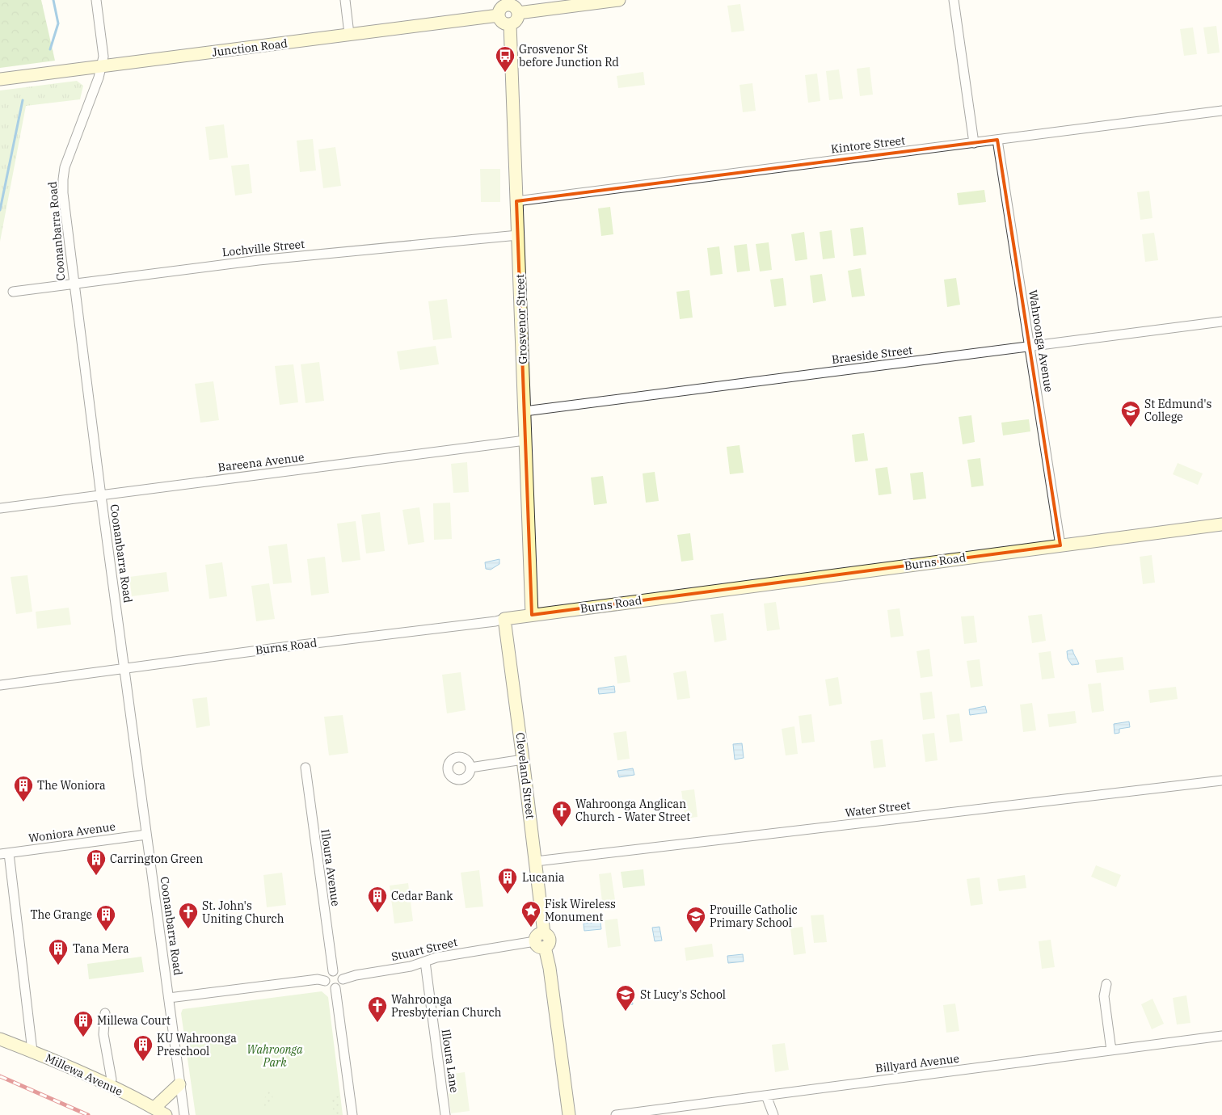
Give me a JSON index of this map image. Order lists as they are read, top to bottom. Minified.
{"streets":{"street":["Junction Road","Kintore Street","Coonanbarra Road","Lochville Street","Grosvenor Street","Wahroonga Avenue","Braeside Street","Bareena Avenue","Burns Road","Cleveland Street","Water Street","Woniora Avenue","Illoura Avenue","Stuart Street","Illoura Lane","Billyard Avenue","Millewa Avenue"]},"crossings":[["Junction Road","Coonanbarra Road"],["Junction Road","Grosvenor Street"],["Kintore Street","Grosvenor Street"],["Kintore Street","Wahroonga Avenue"],["Coonanbarra Road","Lochville Street"],["Coonanbarra Road","Bareena Avenue"],["Coonanbarra Road","Burns Road"],["Coonanbarra Road","Woniora Avenue"],["Lochville Street","Grosvenor Street"],["Grosvenor Street","Braeside Street"],["Grosvenor Street","Bareena Avenue"],["Grosvenor Street","Burns Road"],["Wahroonga Avenue","Braeside Street"],["Wahroonga Avenue","Burns Road"],["Burns Road","Cleveland Street"],["Cleveland Street","Water Street"],["Cleveland Street","Stuart Street"],["Illoura Avenue","Stuart Street"],["Stuart Street","Illoura Lane"]],"parks":["Wahroonga Park"],"places":{"bus stop":["Grosvenor St before Junction Rd"],"school or university":["St Edmund's College","Prouille Catholic Primary School","St Lucy's School"],"building":["The Woniora","Carrington Green","Lucania","Cedar Bank","The Grange","Tana Mera","Millewa Court","KU Wahroonga Preschool"],"church":["Wahroonga Anglican Church - Water Street","St. John's Uniting Church","Wahroonga Presbyterian Church"],"place":["Fisk Wireless Monument"]}}
